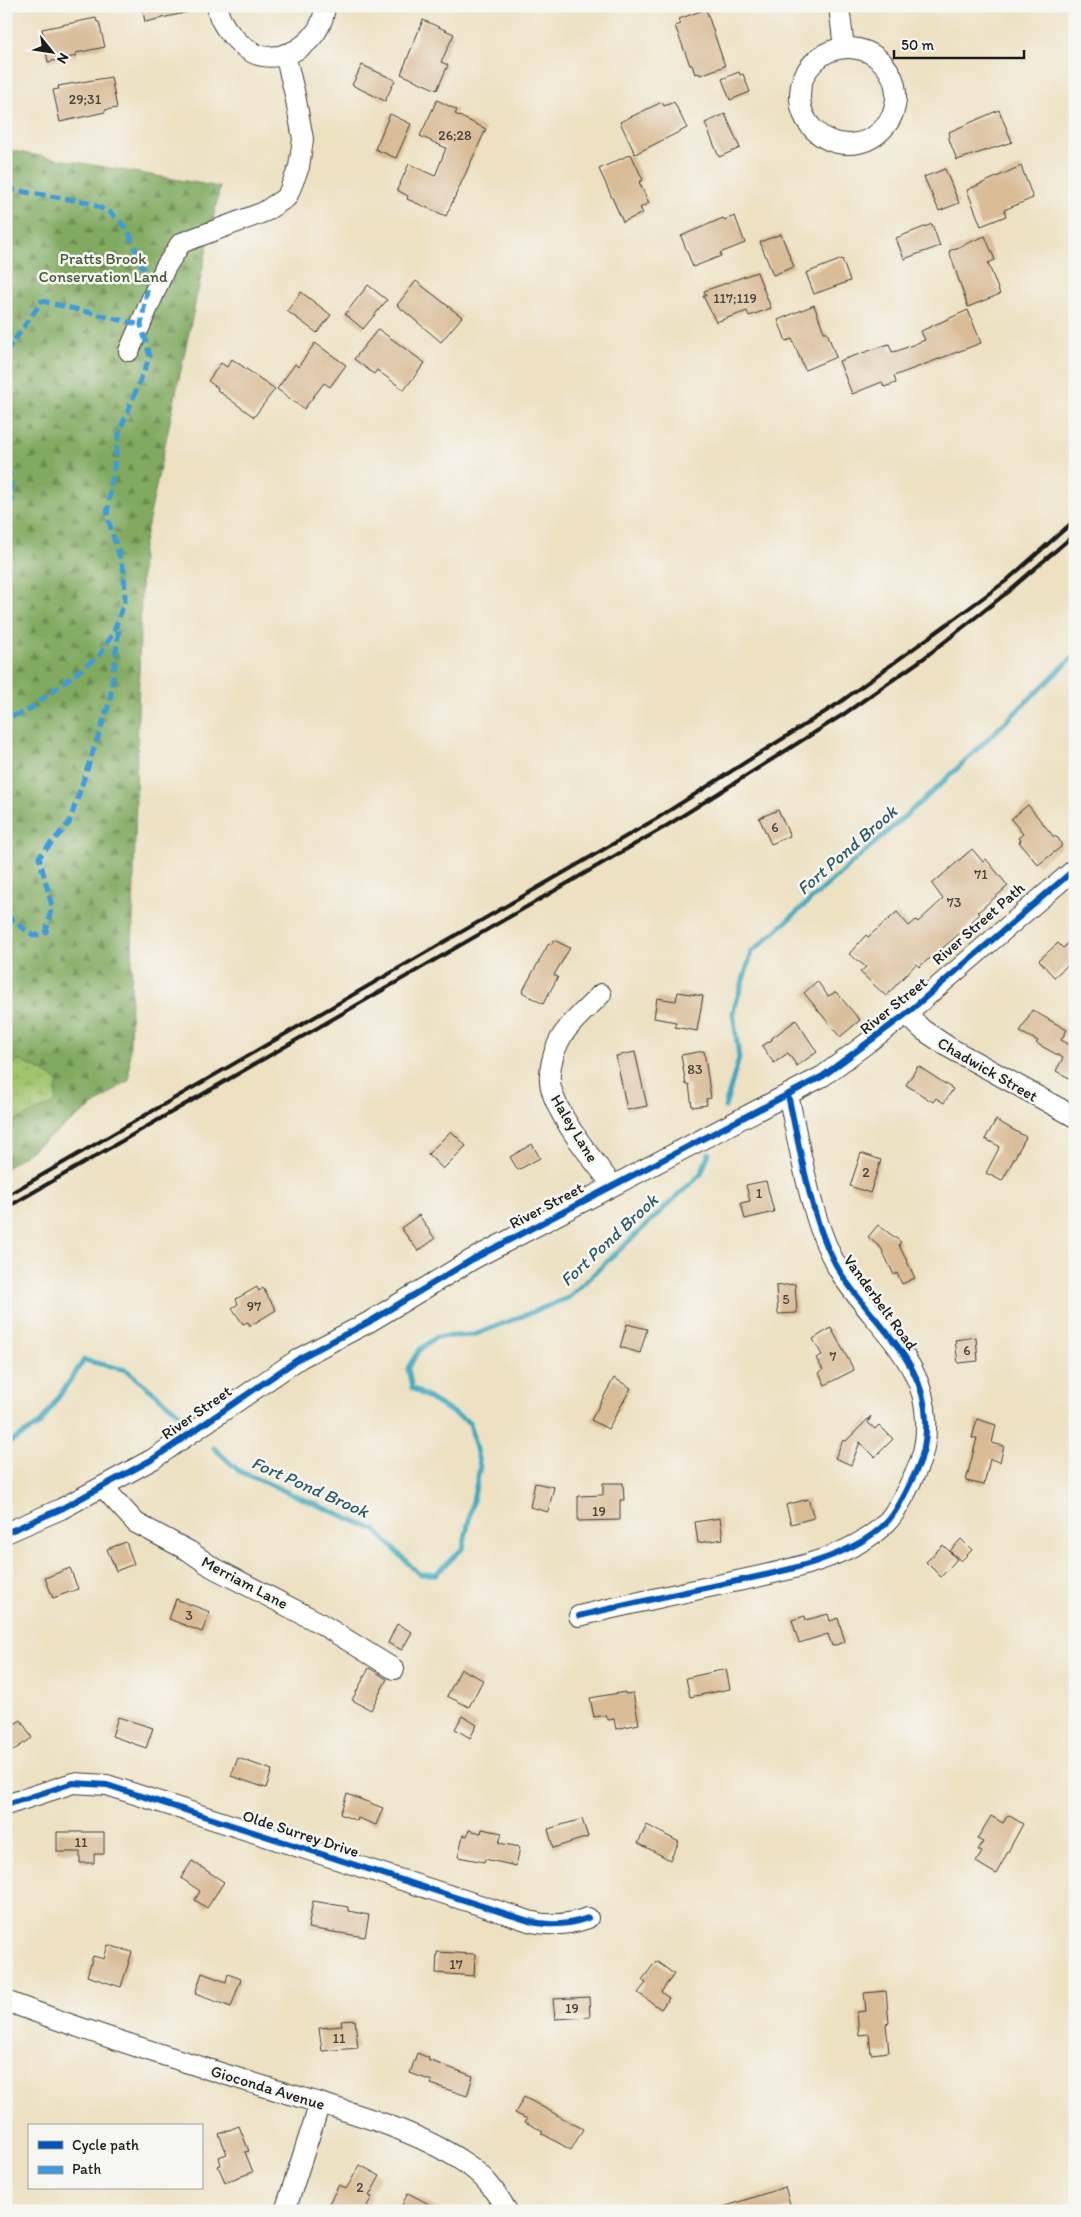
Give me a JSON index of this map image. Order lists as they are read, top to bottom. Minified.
{"streets":{"street":["River Street","Chadwick Street","Haley Lane","Vanderbelt Road","Merriam Lane","Olde Surrey Drive","Gioconda Avenue"]},"crossings":[["River Street","Chadwick Street"],["River Street","Haley Lane"],["River Street","Vanderbelt Road"],["River Street","Merriam Lane"]],"water":["Fort Pond Brook"],"parks":["Pratts Brook Conservation Land"],"house_numbers":["29;31","26;28","117;119","6","71","73","83","2","1","5","97","6","7","19","3","11","17","19","11","2"],"legend":["Cycle path","Path"],"scale_bar":"50 m","north":"bottom right"}
